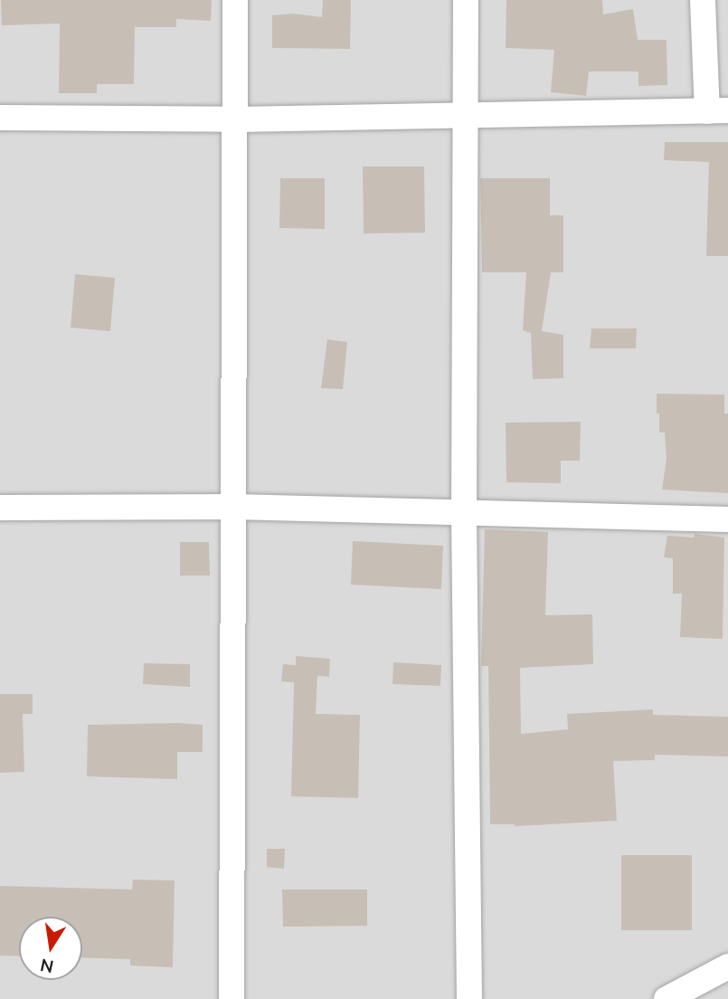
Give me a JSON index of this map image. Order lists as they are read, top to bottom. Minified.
{"north":"bottom"}
